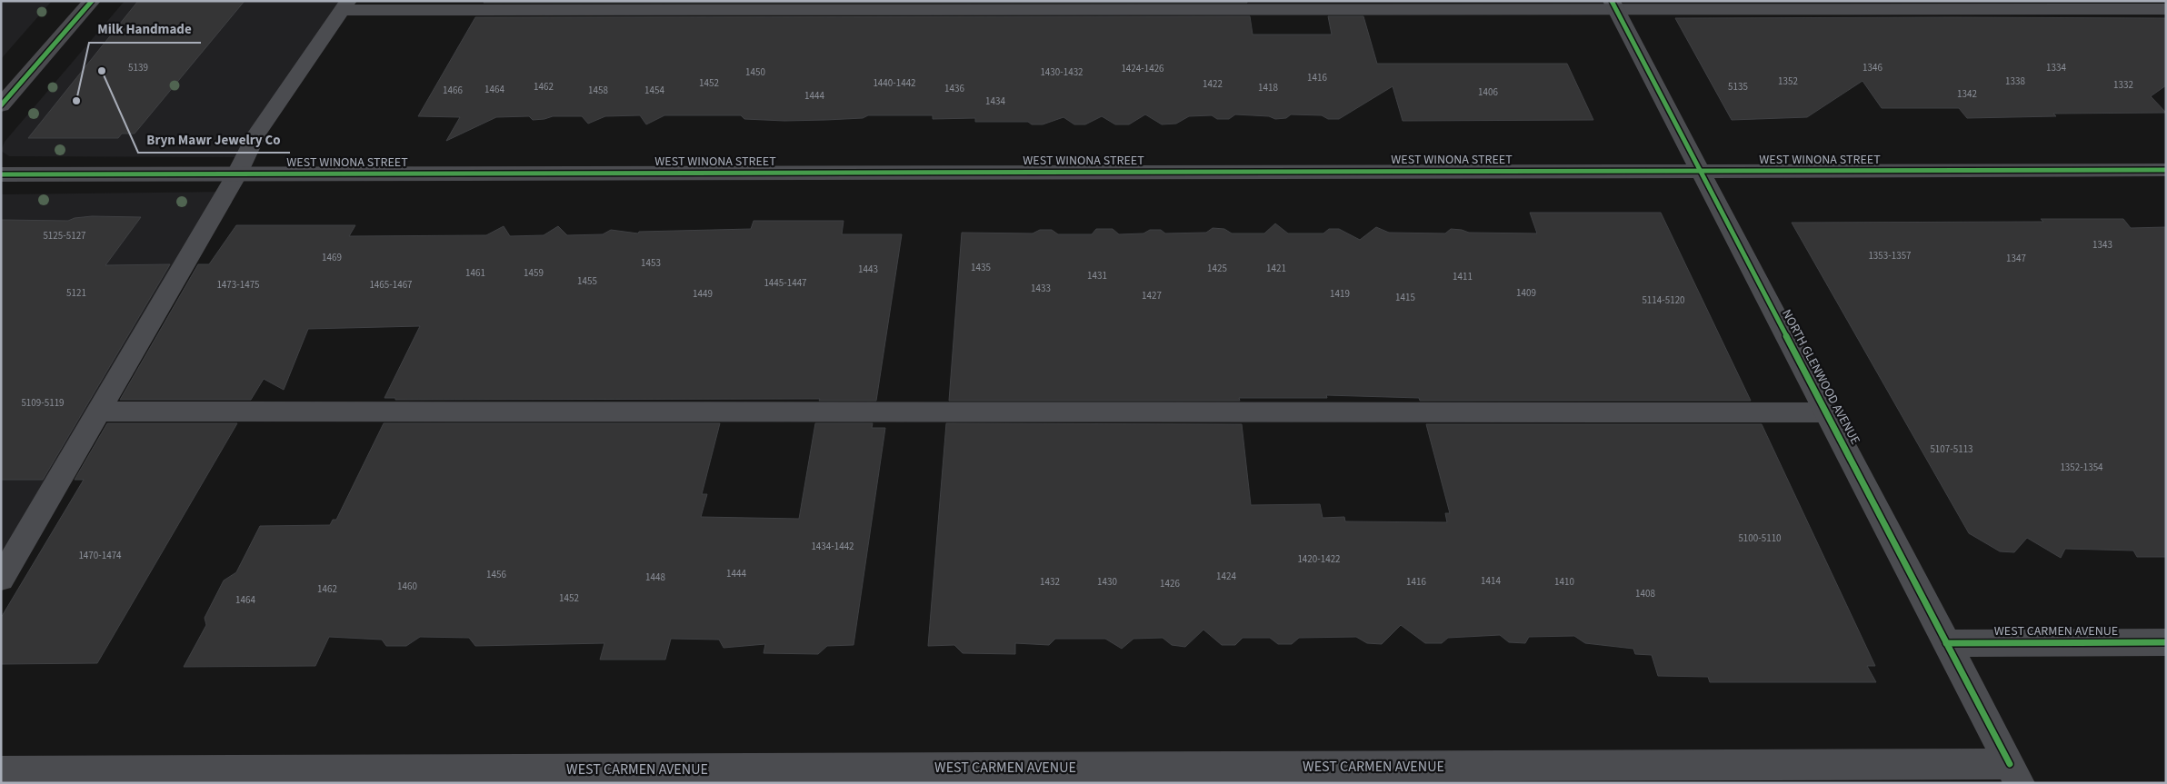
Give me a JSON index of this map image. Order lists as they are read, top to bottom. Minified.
{"streets":{"street":["WEST WINONA STREET","NORTH GLENWOOD AVENUE","WEST CARMEN AVENUE"]},"crossings":[["WEST WINONA STREET","NORTH GLENWOOD AVENUE"],["NORTH GLENWOOD AVENUE","WEST CARMEN AVENUE"]],"places":["Bryn Mawr Jewelry Co","Milk Handmade"],"house_numbers":["5139","1346","1334","1424-1426","1450","1430-1432","1416","1352","1338","1452","1440-1442","1422","1332","1462","5135","1418","1436","1464","1466","1458","1454","1406","1342","1444","1434","5125-5127","1343","1353-1357","1469","1347","1453","1435","1425","1421","1443","1461","1459","1431","1411","1455","1445-1447","1473-1475","1465-1467","1433","5121","1409","1449","1419","1427","1415","5114-5120","5109-5119","5107-5113","1352-1354","5100-5110","1434-1442","1470-1474","1420-1422","1444","1456","1424","1448","1414","1432","1430","1416","1410","1426","1460","1462","1408","1452","1464"]}
